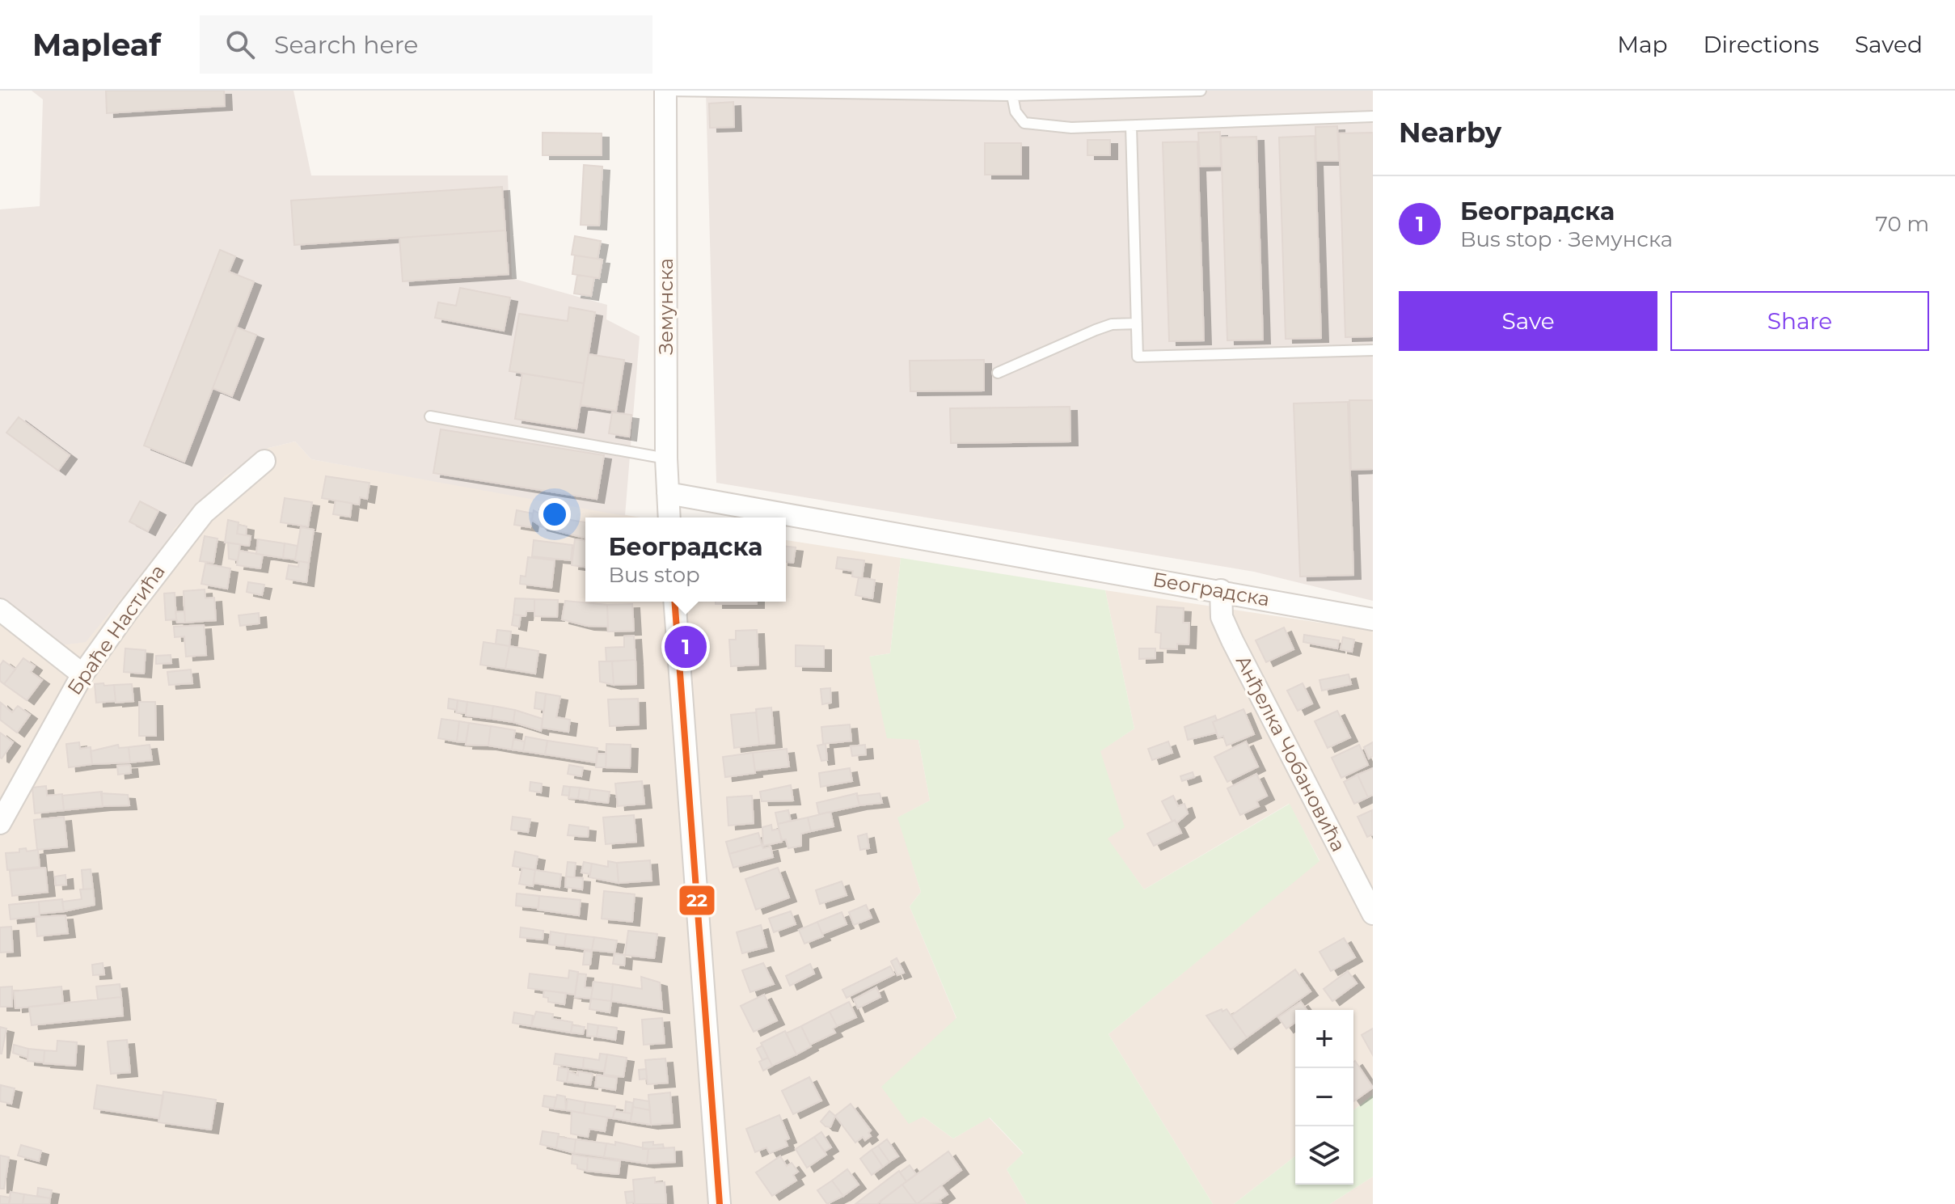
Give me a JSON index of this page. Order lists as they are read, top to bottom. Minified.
{"streets":{"street":["Земунска","Београдска","Браће Настића","Анђелка Чобановића"]},"crossings":[["Земунска","Београдска"],["Београдска","Анђелка Чобановића"]],"lines":["transit line 22"],"page":{"header":"Mapleaf","search":"Search here","nav":["Map","Directions","Saved"],"heading":"Nearby","list":[{"mark":"1","name":"Београдска","note":"Bus stop · Земунска","value":"70 m"}],"buttons":["Save","Share"],"popup":["Београдска","Bus stop"],"pins":"1","map_buttons":["+","−"]}}
